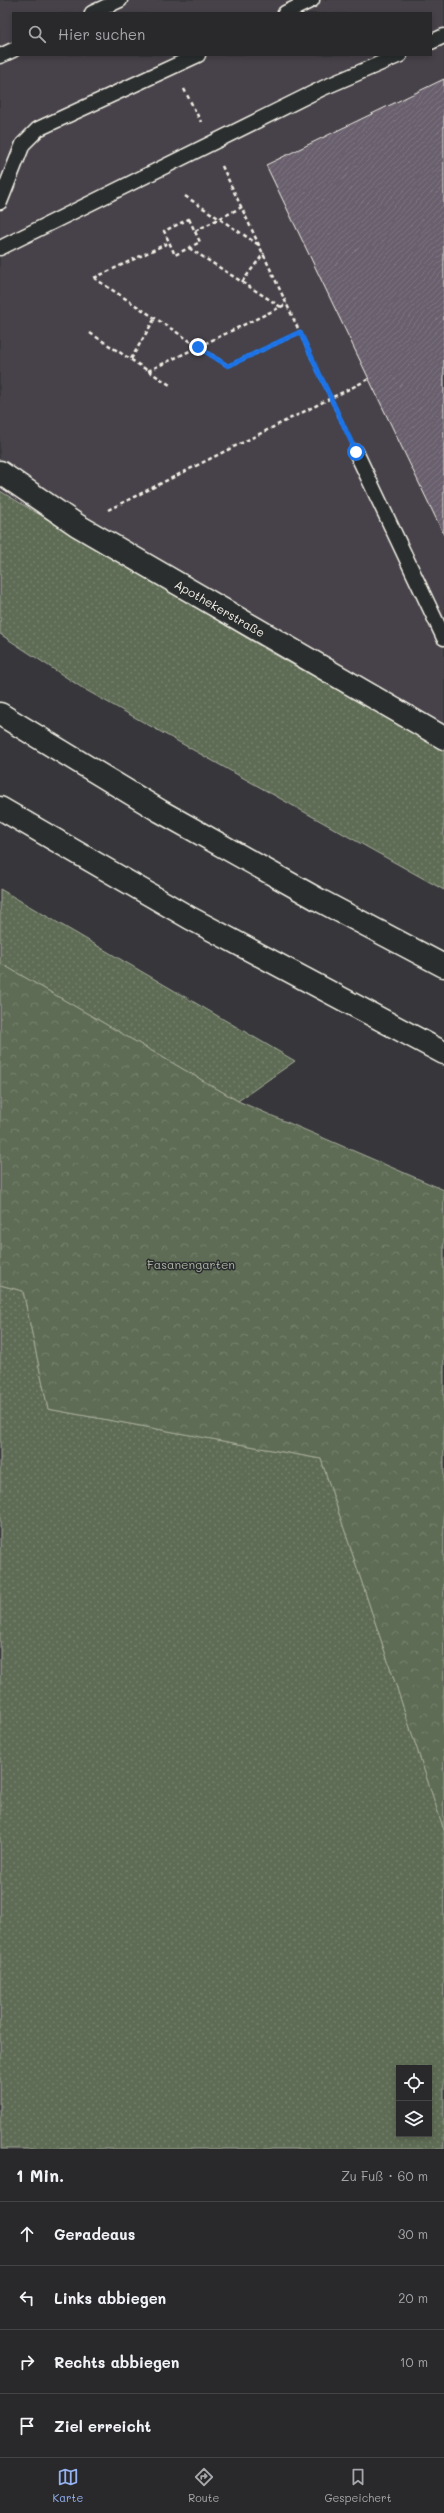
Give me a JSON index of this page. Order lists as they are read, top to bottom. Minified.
{"streets":{"main road":["Apothekerstraße"]},"parks":["Fasanengarten"],"page":{"search":"Hier suchen","heading":["1 Min.","Zu Fuß · 60 m"],"list":[["Geradeaus","30 m"],["Links abbiegen","20 m"],["Rechts abbiegen","10 m"],"Ziel erreicht"],"nav":["Karte","Route","Gespeichert"]}}
